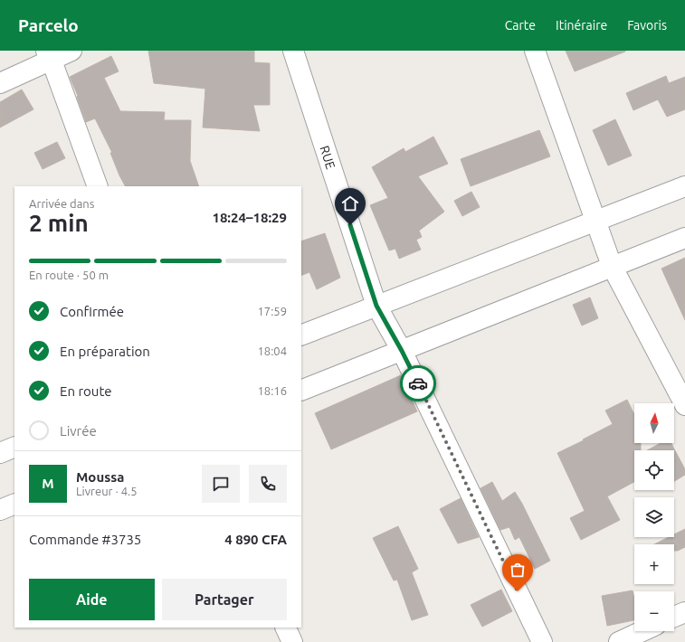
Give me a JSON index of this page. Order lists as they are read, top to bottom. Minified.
{"streets":{"street":["RUE"]},"north":"top","page":{"header":"Parcelo","nav":["Carte","Itinéraire","Favoris"],"heading":["2 min","Arrivée dans","18:24–18:29"],"panel":["Moussa","Livreur · 4.5","Commande #3735","4 890 CFA"],"bar":"En route · 50 m","list":[["Confirmée","17:59"],["En préparation","18:04"],["En route","18:16"],"Livrée"],"map_buttons":["+","−"],"round":"M","buttons":["Aide","Partager"]}}
